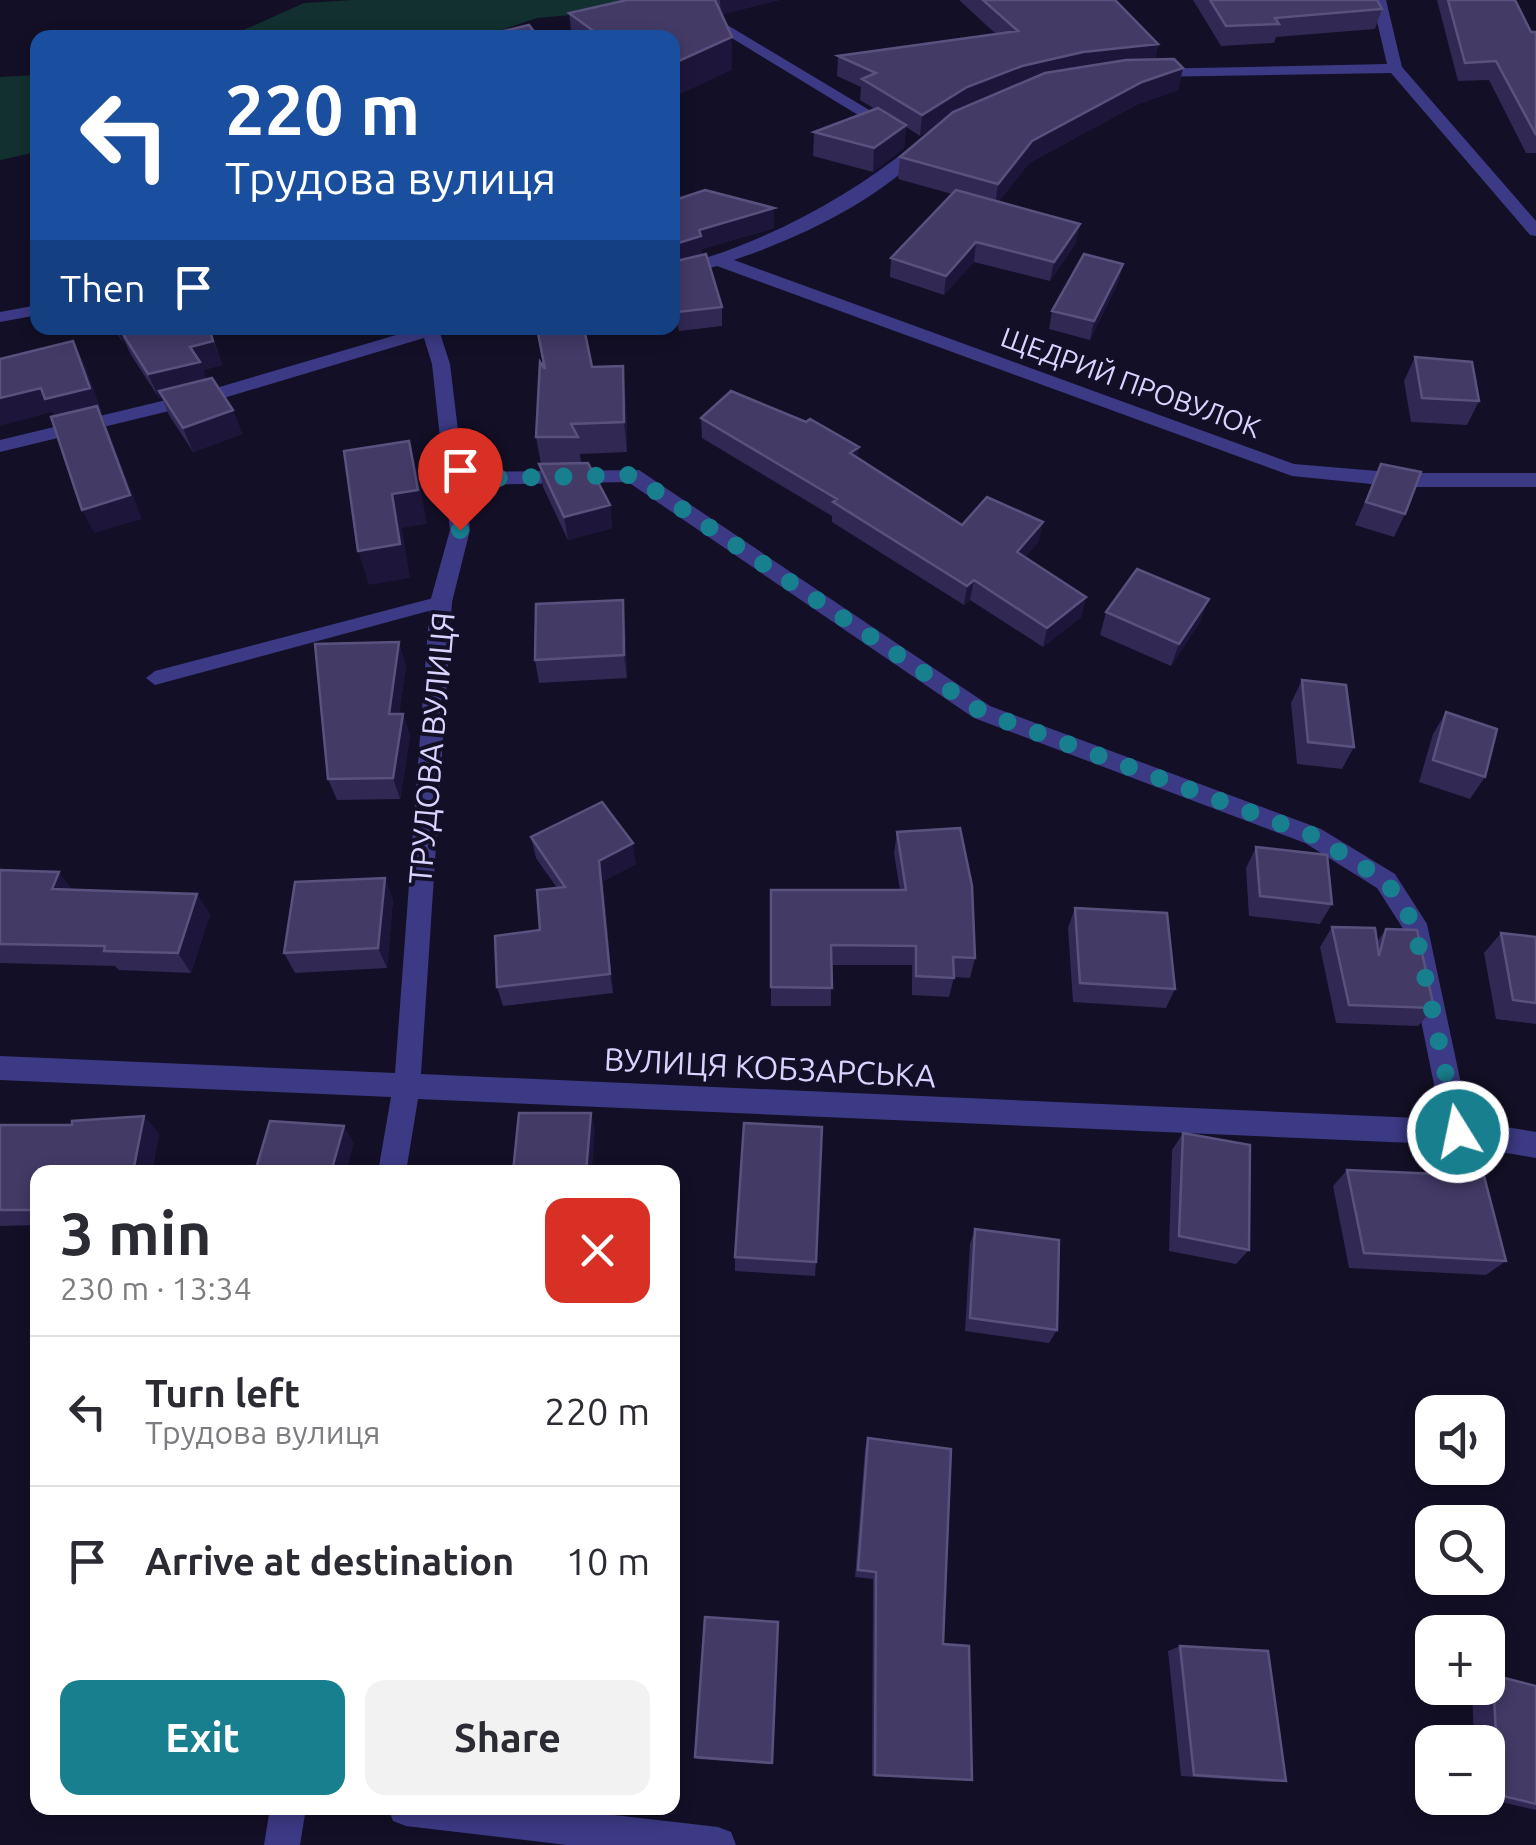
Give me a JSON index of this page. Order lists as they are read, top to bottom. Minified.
{"streets":{"street":["ЩЕДРИЙ ПРОВУЛОК","ТРУДОВА ВУЛИЦЯ","ВУЛИЦЯ КОБЗАРСЬКА"]},"crossings":[["ТРУДОВА ВУЛИЦЯ","ВУЛИЦЯ КОБЗАРСЬКА"]],"page":{"turn":["220 m","Трудова вулиця"],"then":"Then","heading":["3 min","230 m · 13:34"],"list":[{"name":"Turn left","note":"Трудова вулиця","value":"220 m"},{"name":"Arrive at destination","value":"10 m"}],"map_buttons":["+","−"],"buttons":["Exit","Share"]}}
